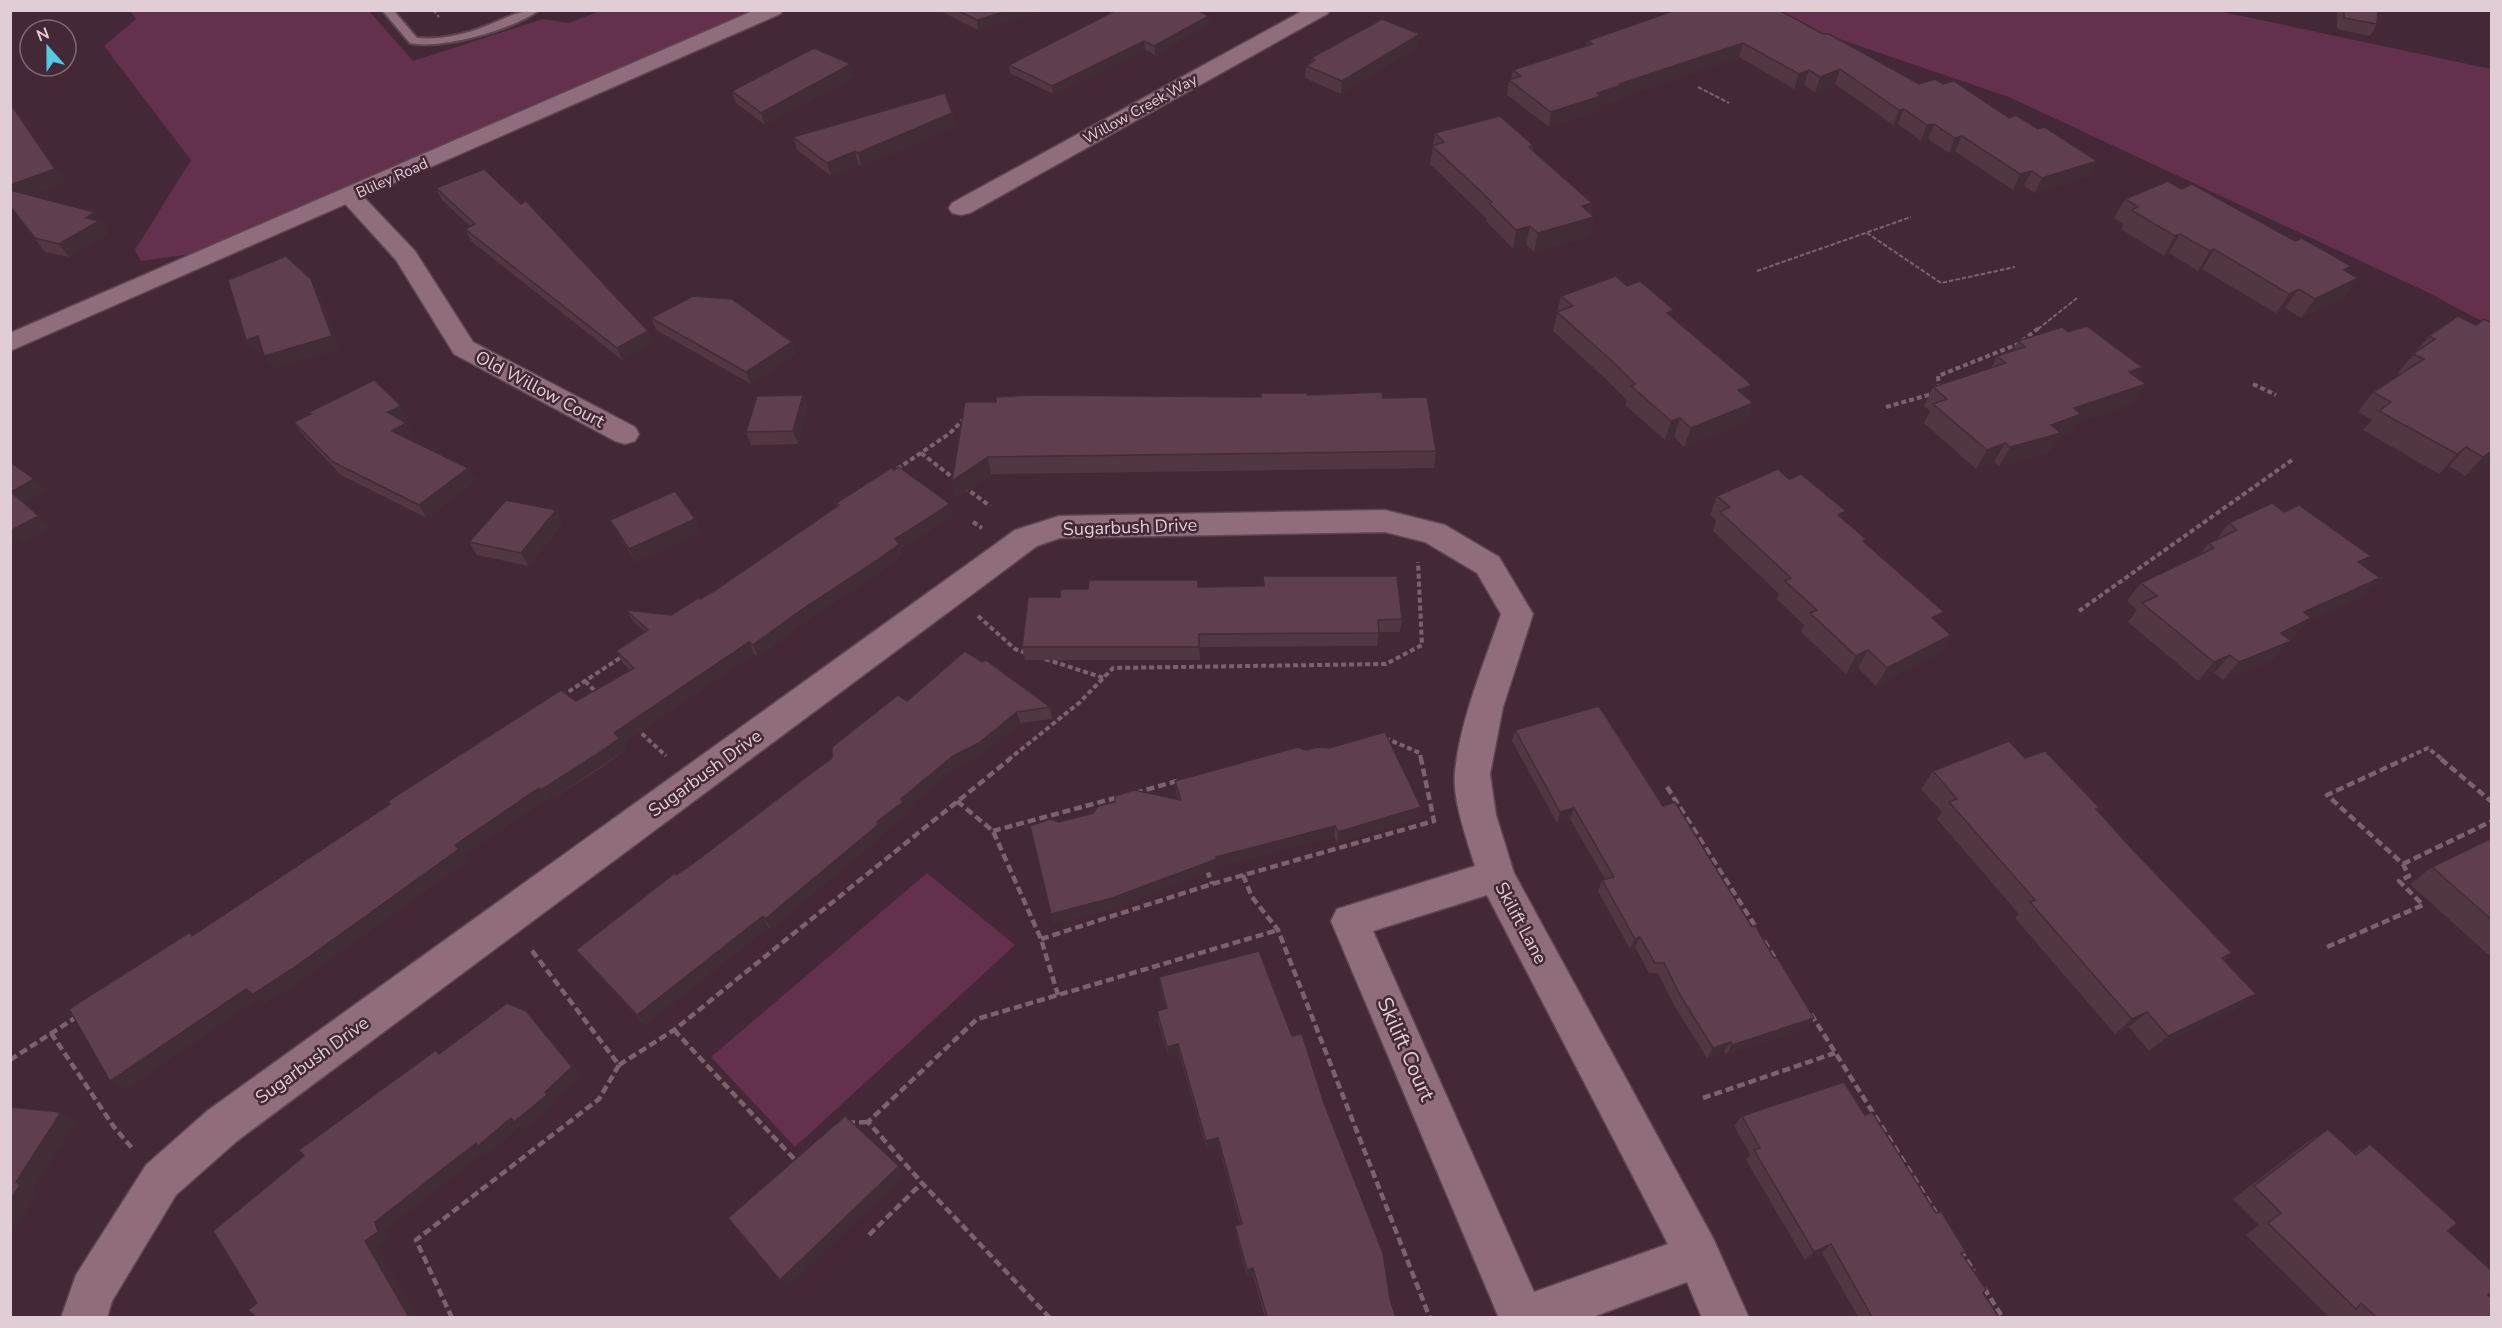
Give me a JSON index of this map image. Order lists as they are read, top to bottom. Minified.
{"streets":{"street":["Willow Creek Way","Bliley Road","Old Willow Court","Sugarbush Drive","Skilift Lane","Skilift Court"]},"crossings":[["Bliley Road","Old Willow Court"],["Sugarbush Drive","Skilift Lane"],["Skilift Lane","Skilift Court"]],"north":"top"}
